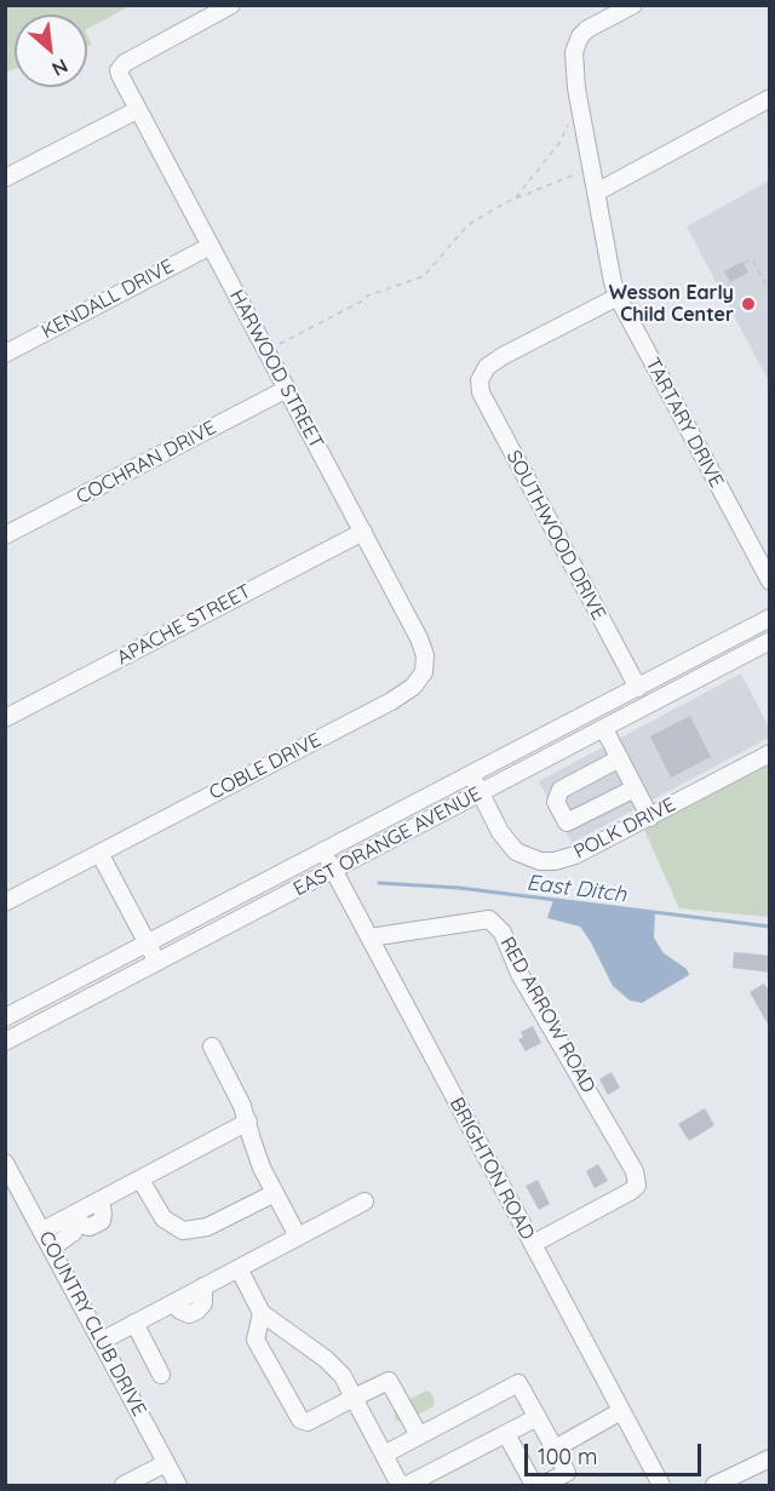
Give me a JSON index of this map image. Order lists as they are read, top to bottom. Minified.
{"streets":{"street":["KENDALL DRIVE","HARWOOD STREET","TARTARY DRIVE","COCHRAN DRIVE","SOUTHWOOD DRIVE","APACHE STREET","COBLE DRIVE","POLK DRIVE","EAST ORANGE AVENUE","RED ARROW ROAD","BRIGHTON ROAD","COUNTRY CLUB DRIVE"]},"crossings":[["KENDALL DRIVE","HARWOOD STREET"],["HARWOOD STREET","COCHRAN DRIVE"],["HARWOOD STREET","APACHE STREET"],["HARWOOD STREET","COBLE DRIVE"],["TARTARY DRIVE","SOUTHWOOD DRIVE"],["SOUTHWOOD DRIVE","EAST ORANGE AVENUE"],["POLK DRIVE","EAST ORANGE AVENUE"],["EAST ORANGE AVENUE","BRIGHTON ROAD"],["RED ARROW ROAD","BRIGHTON ROAD"]],"water":["East Ditch"],"places":["Wesson Early Child Center"],"scale_bar":"100 m","north":"bottom right"}
